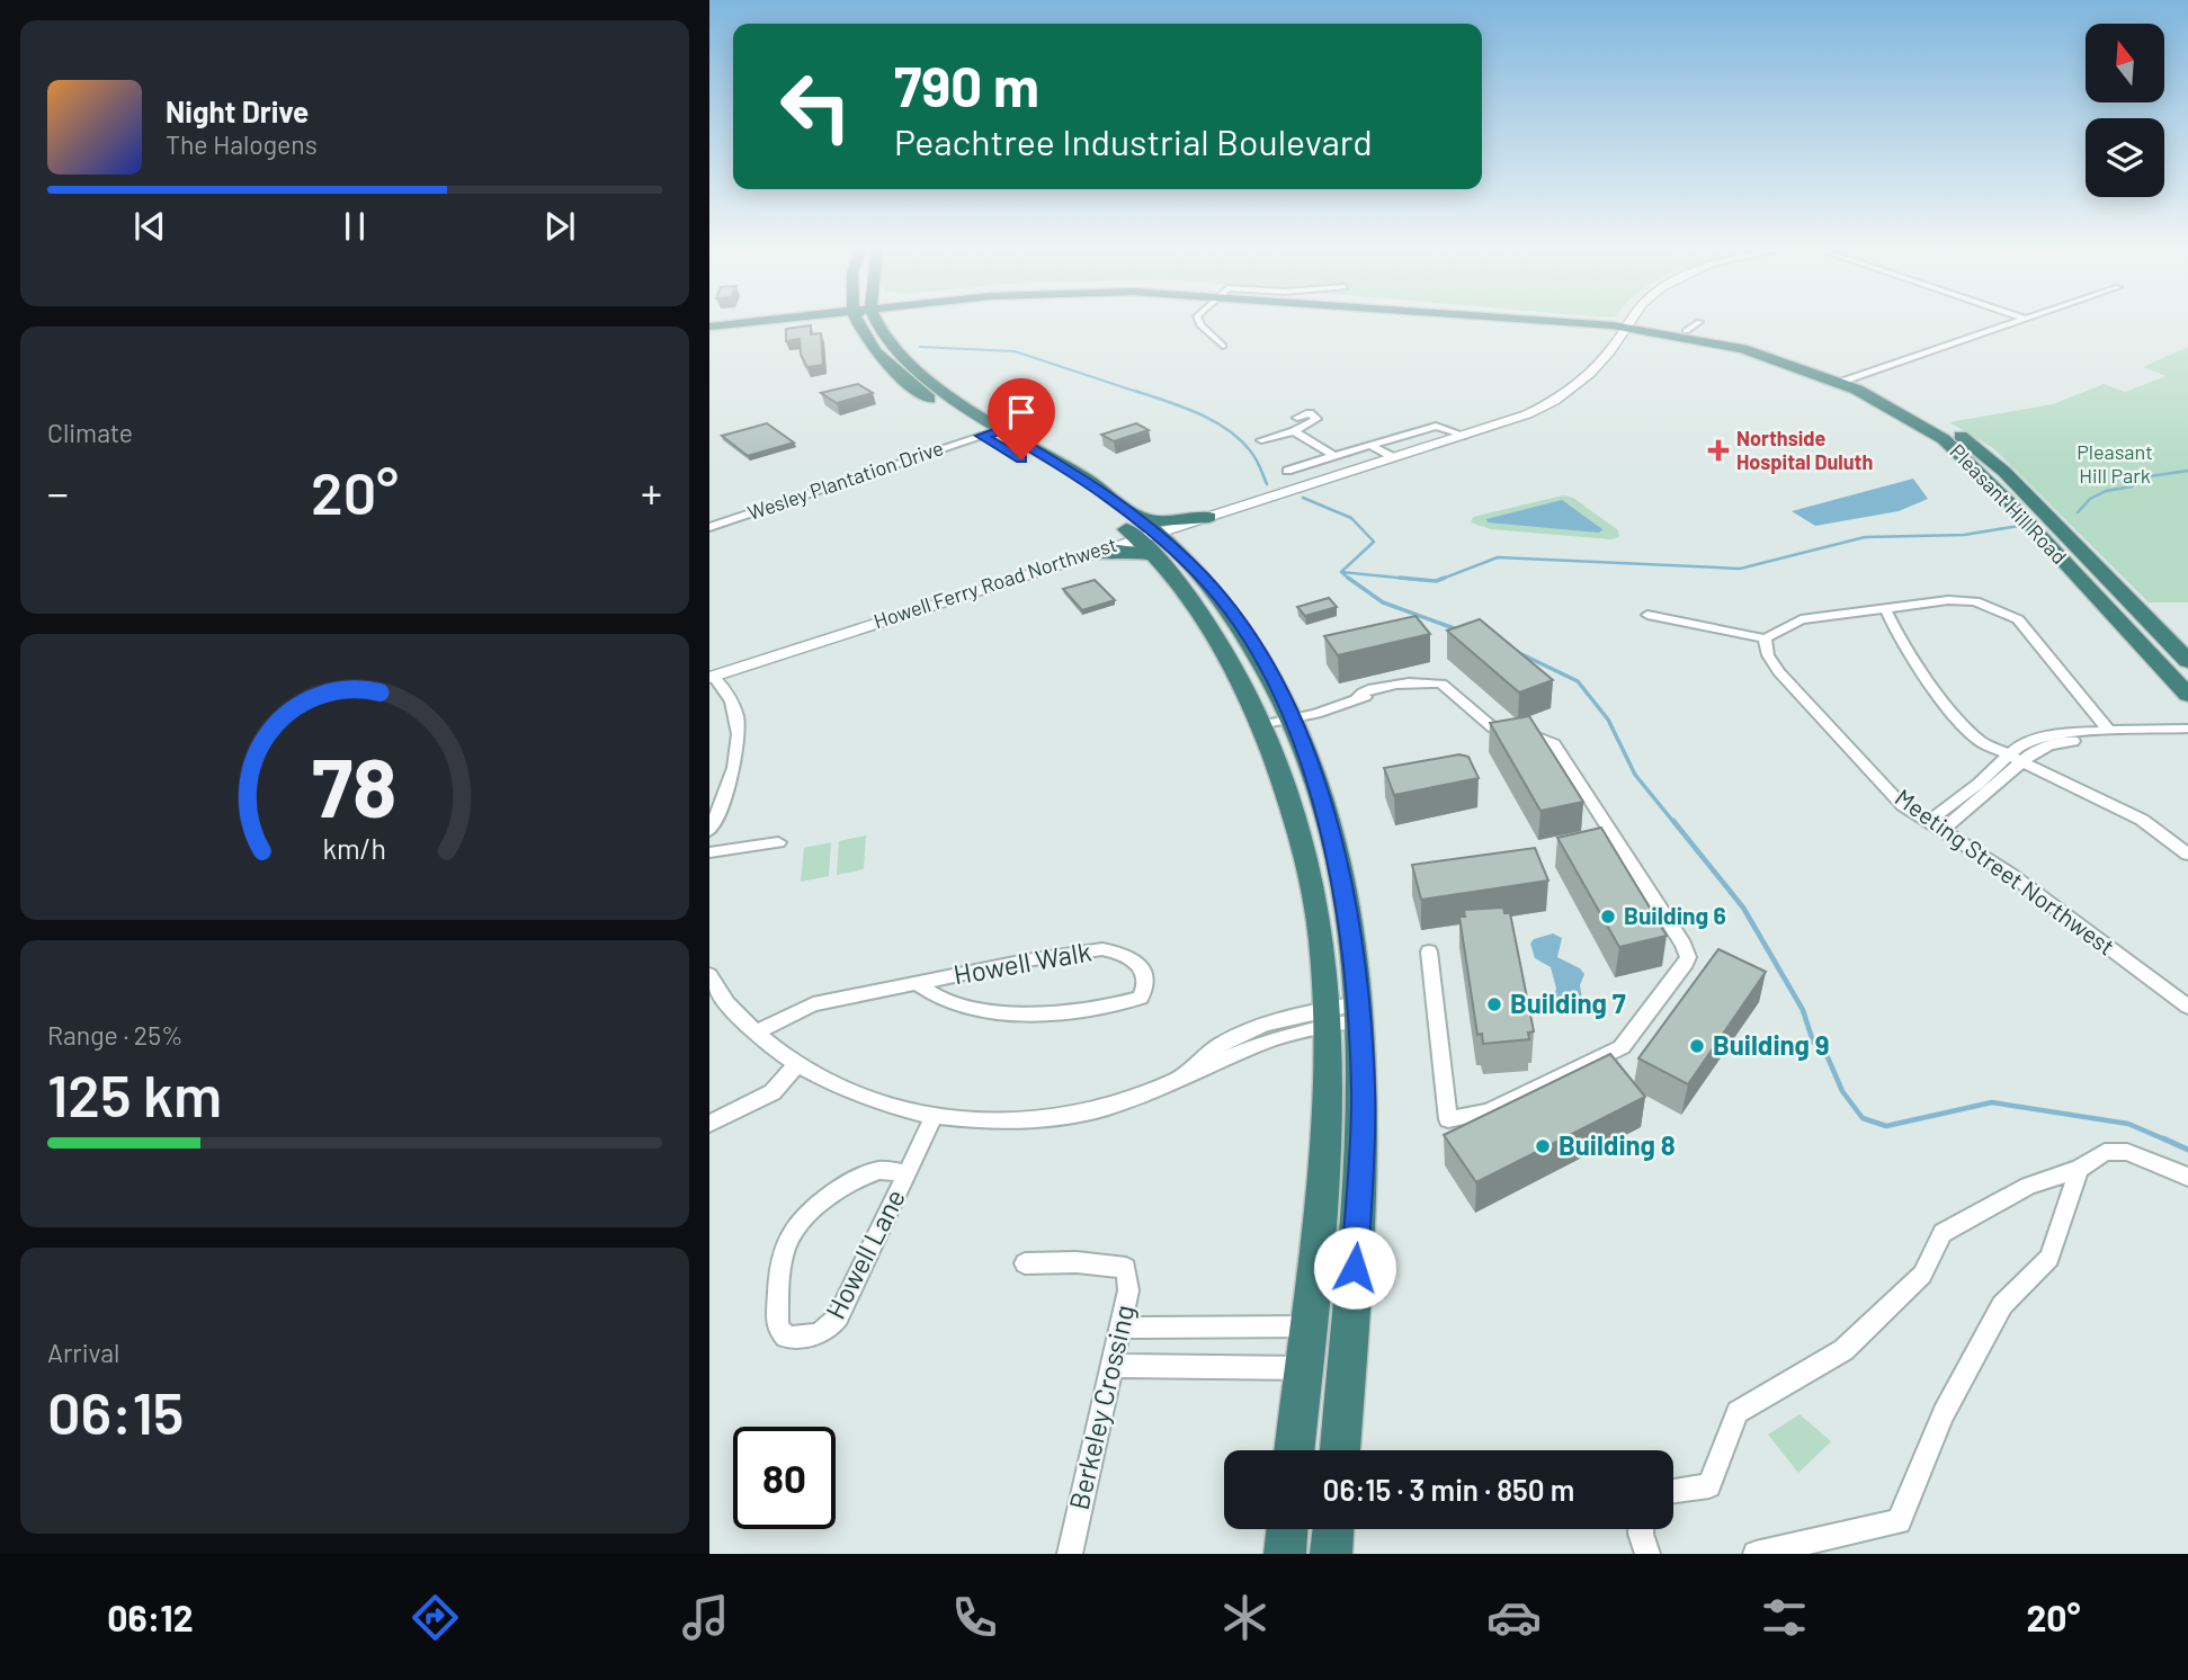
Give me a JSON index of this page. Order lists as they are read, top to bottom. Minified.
{"streets":{"highway":["Pleasant Hill Road"],"street":["Wesley Plantation Drive","Howell Ferry Road Northwest","Meeting Street Northwest","Howell Walk","Howell Lane","Berkeley Crossing"]},"parks":["Pleasant Hill Park"],"places":{"health":["Northside Hospital Duluth"],"other":["Building 6","Building 7","Building 9","Building 8"]},"north":"top","page":{"turn":["790 m","Peachtree Industrial Boulevard"],"song":["Night Drive","The Halogens"],"tile":["Climate",["Range · 25%","125 km"],["Arrival","06:15"]],"heat":["−","20°","+"],"limit":"80","trip":"06:15 · 3 min · 850 m","tabs":["06:12","20°"],"gauge":["78","km/h"]}}
